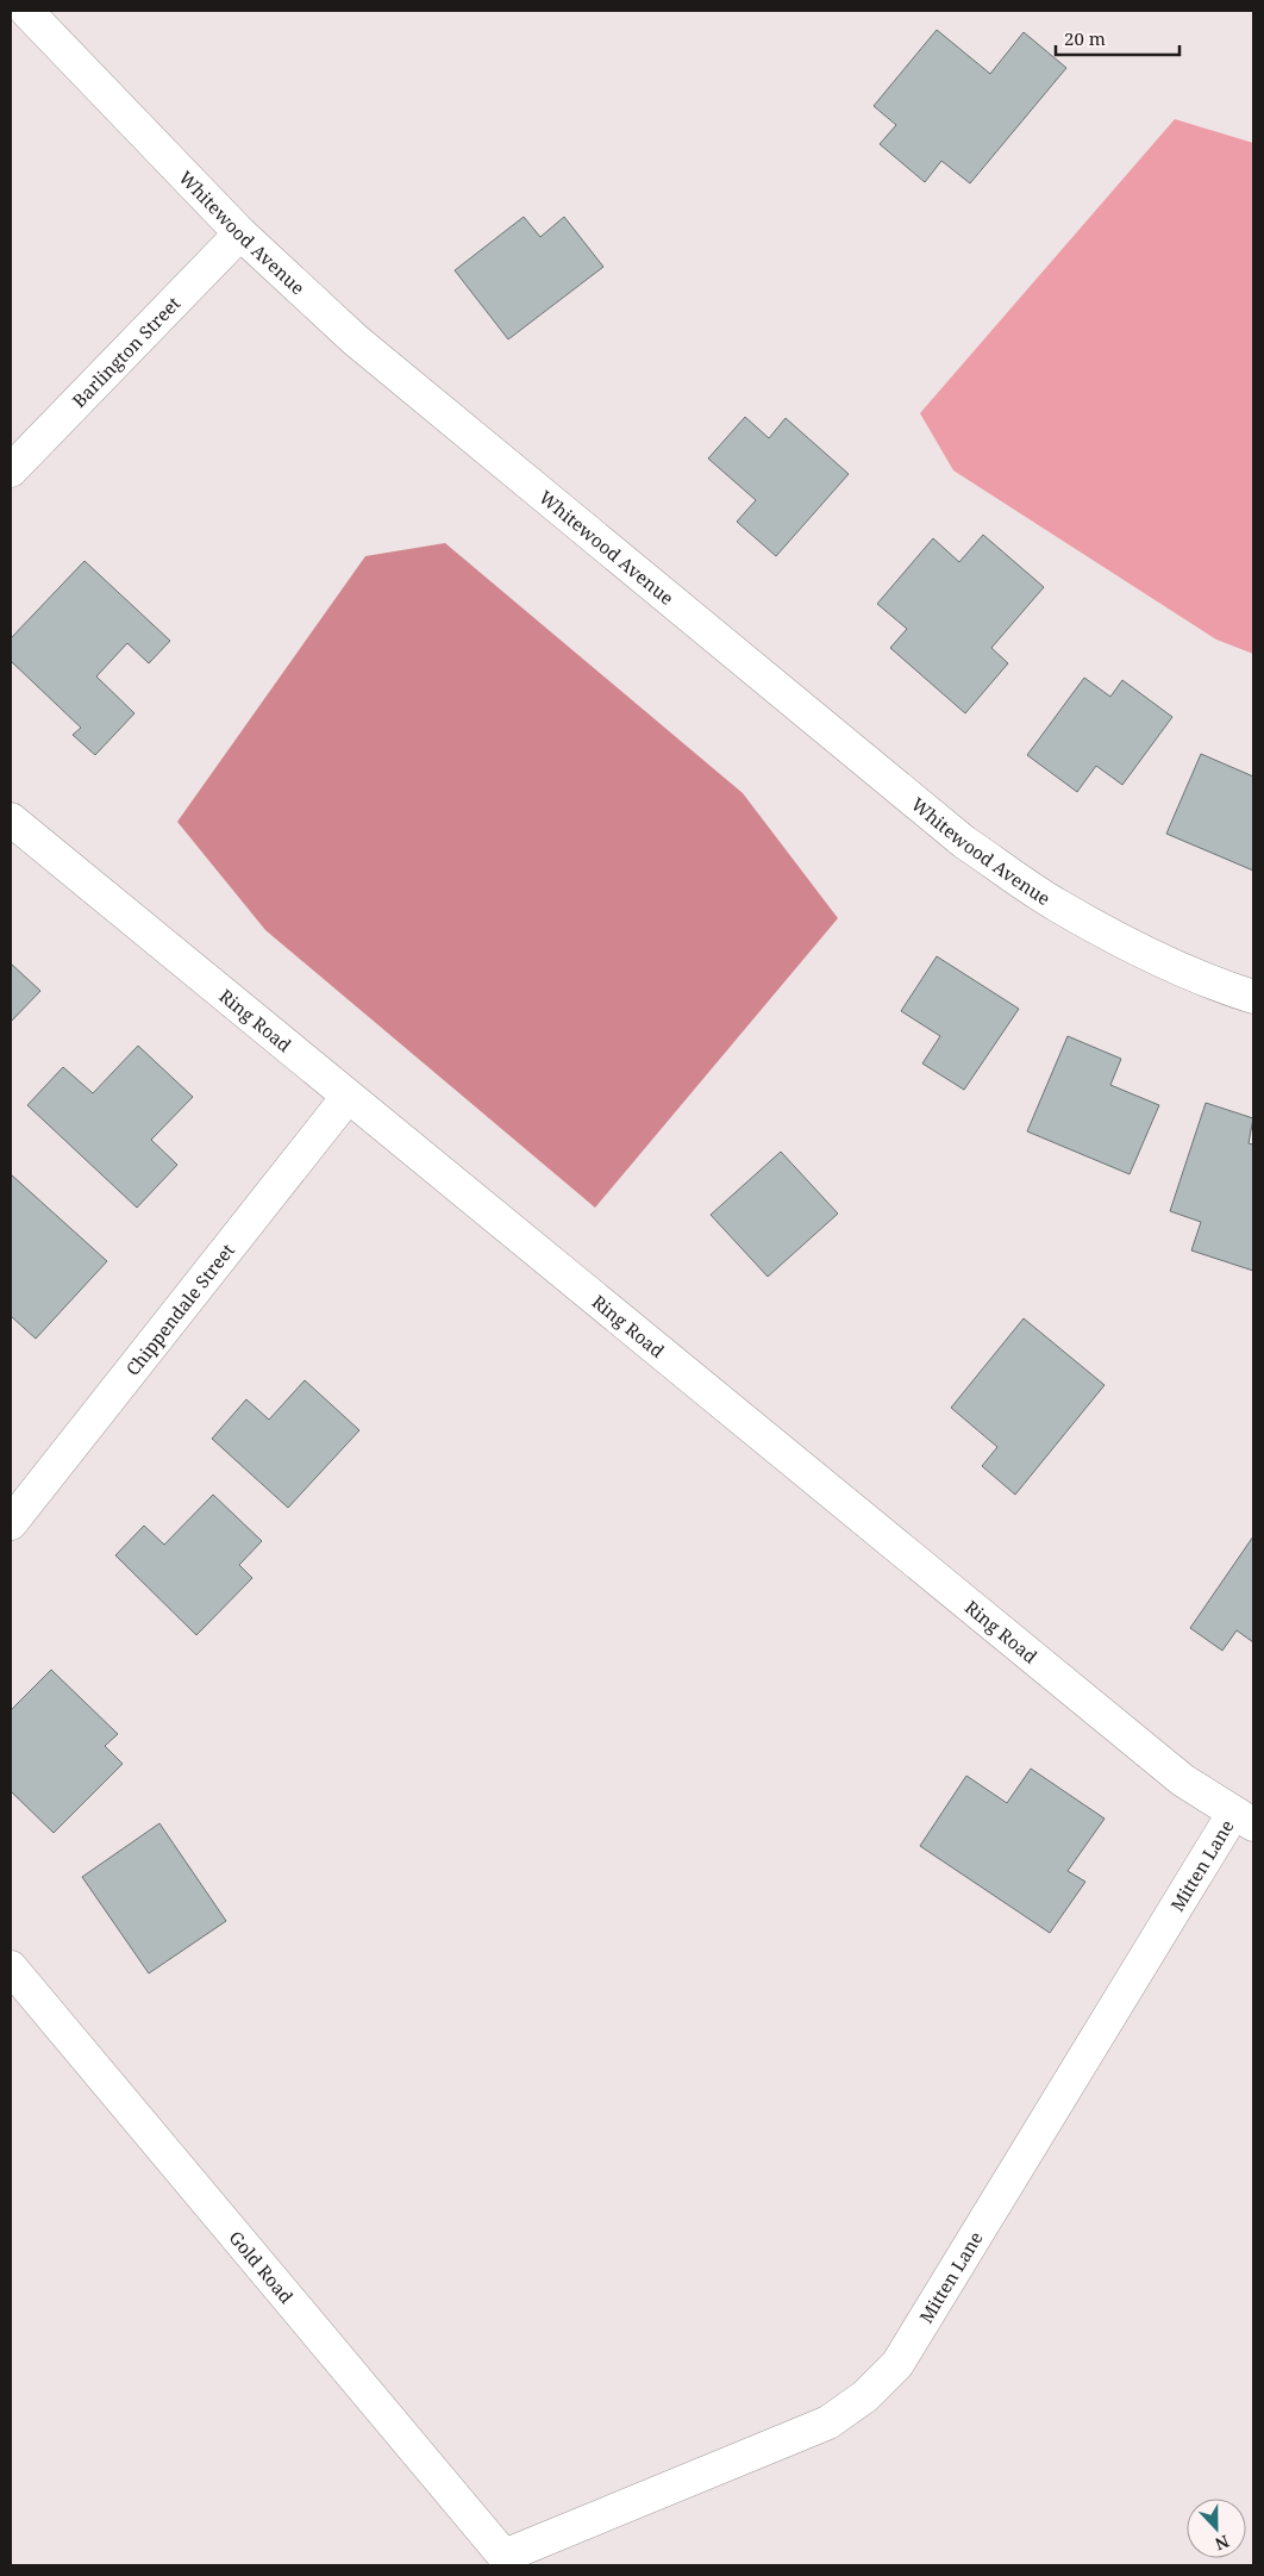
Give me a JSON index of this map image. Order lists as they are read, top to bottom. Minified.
{"streets":{"street":["Whitewood Avenue","Barlington Street","Ring Road","Chippendale Street","Mitten Lane","Gold Road"]},"crossings":[["Whitewood Avenue","Barlington Street"],["Ring Road","Chippendale Street"],["Ring Road","Mitten Lane"],["Mitten Lane","Gold Road"]],"scale_bar":"20 m","north":"bottom"}
